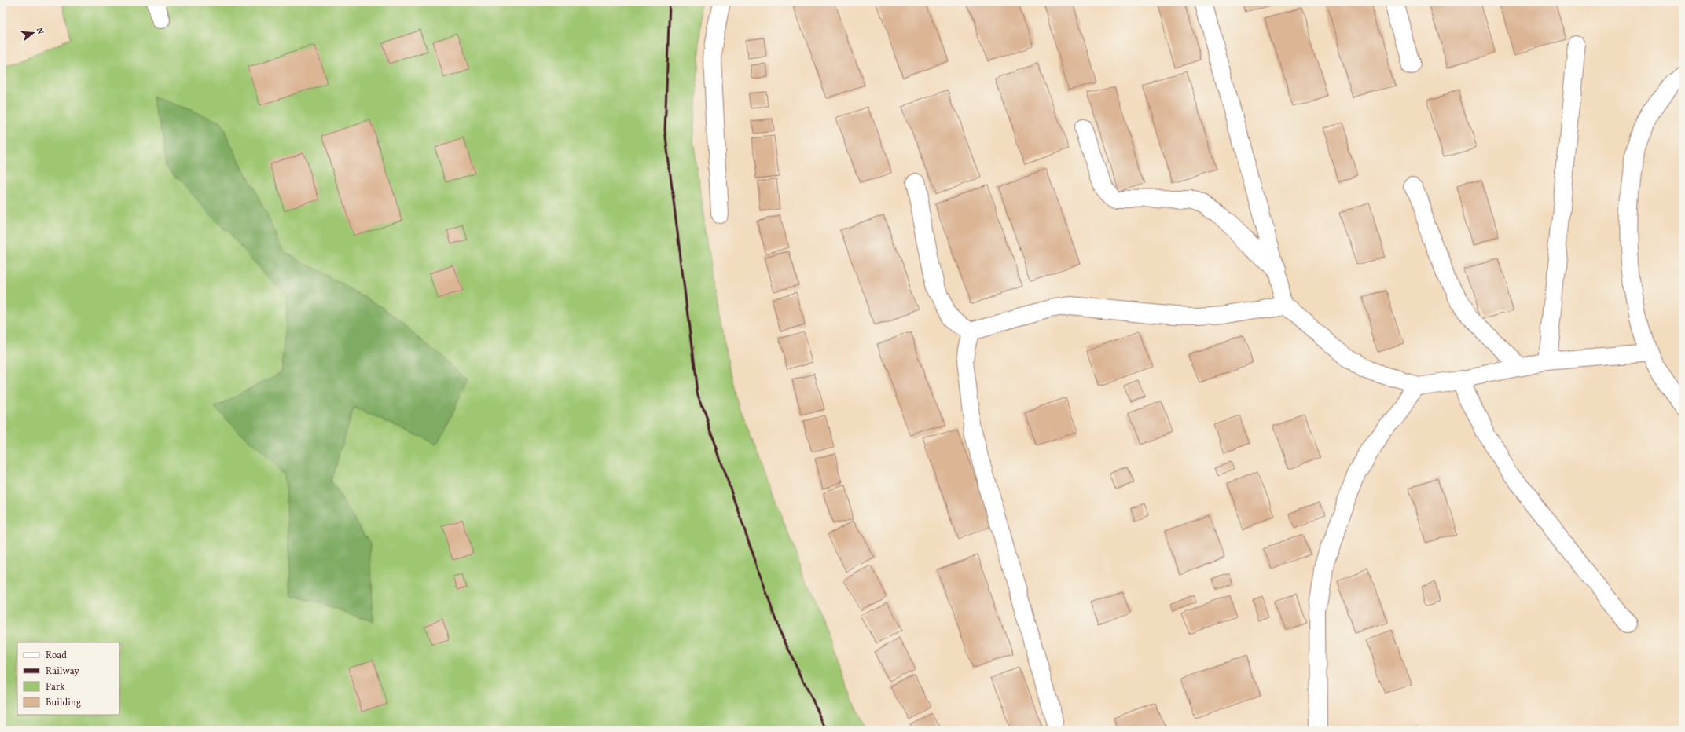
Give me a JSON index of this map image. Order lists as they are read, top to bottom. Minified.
{"legend":["Road","Railway","Park","Building"],"north":"right"}
